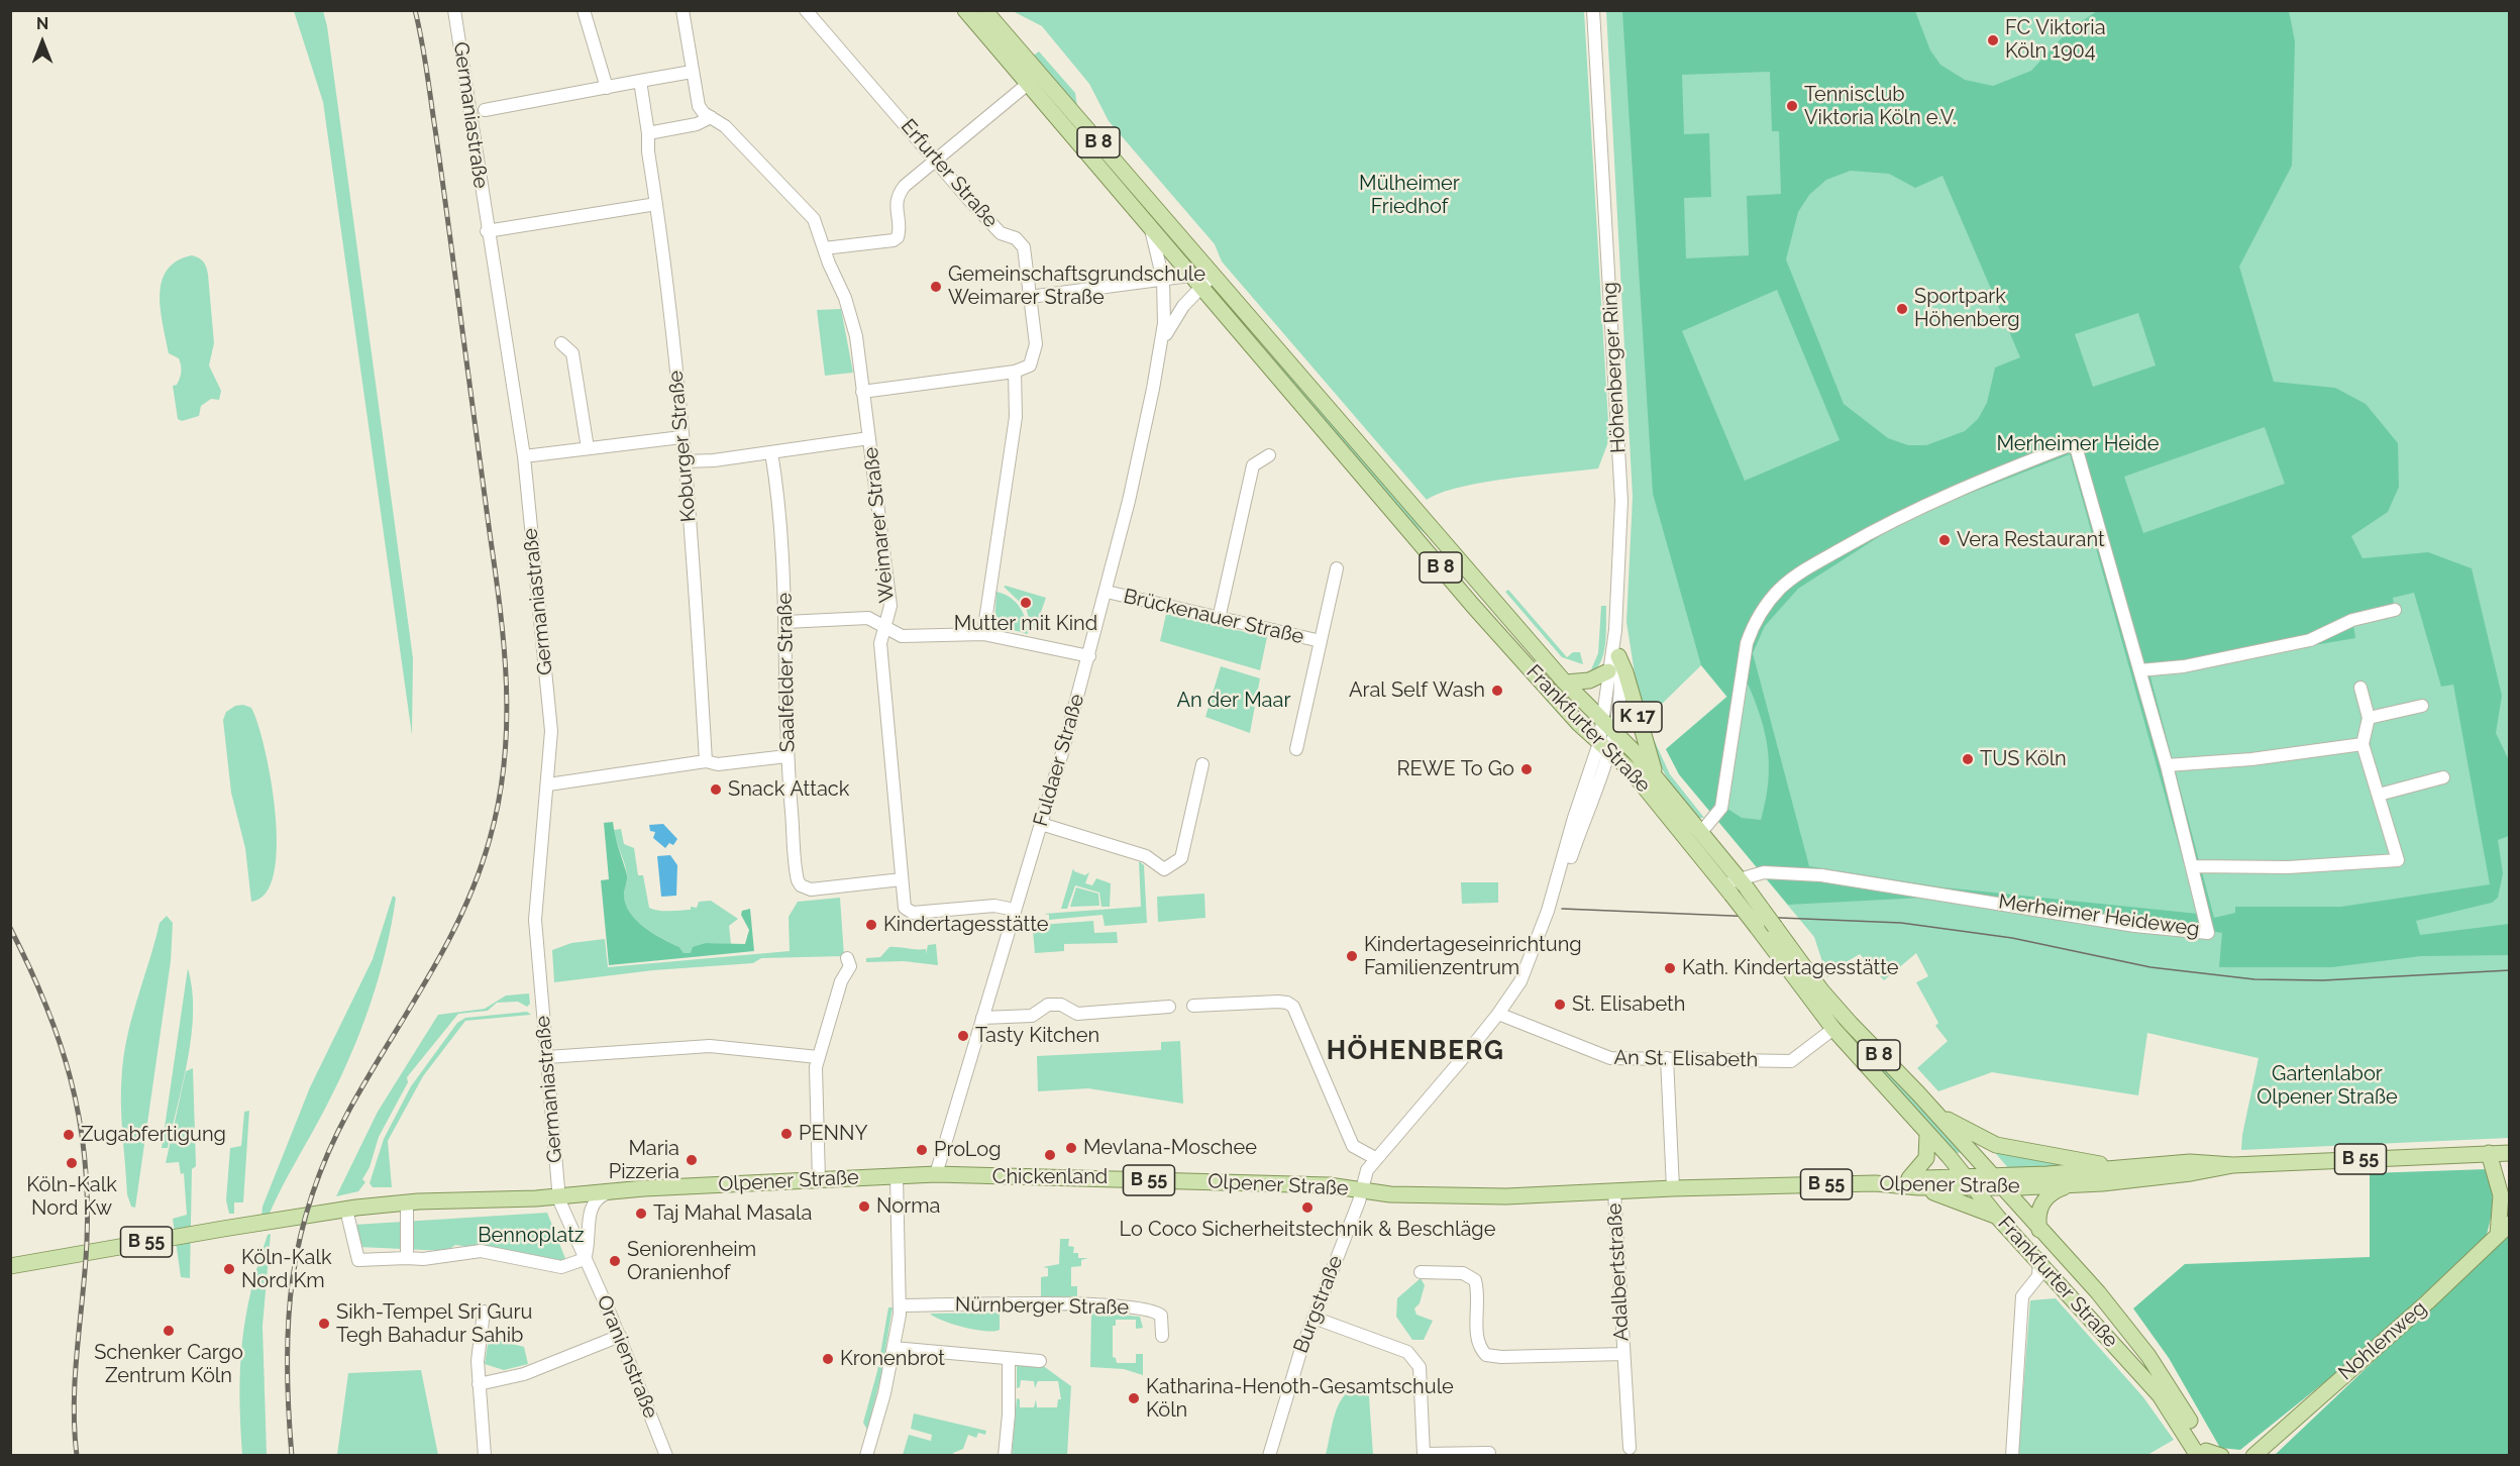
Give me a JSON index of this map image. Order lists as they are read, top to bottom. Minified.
{"streets":{"main road":["B 8","K 17","Frankfurter Straße","B 55","Olpener Straße","Nohlenweg"],"street":["Germaniastraße","Erfurter Straße","Höhenberger Ring","Koburger Straße","Weimarer Straße","Brückenauer Straße","Saalfelder Straße","Fuldaer Straße","Merheimer Heideweg","An St. Elisabeth","Adalbertstraße","Burgstraße","Nürnberger Straße","Oranienstraße"]},"crossings":[["Germaniastraße","Olpener Straße"],["Germaniastraße","Oranienstraße"],["Höhenberger Ring","K 17"],["Höhenberger Ring","Frankfurter Straße"],["Weimarer Straße","Saalfelder Straße"],["Weimarer Straße","Fuldaer Straße"],["Brückenauer Straße","Fuldaer Straße"],["K 17","Frankfurter Straße"],["Frankfurter Straße","Fuldaer Straße"],["Frankfurter Straße","Merheimer Heideweg"],["Frankfurter Straße","An St. Elisabeth"],["Frankfurter Straße","B 55"],["Frankfurter Straße","Olpener Straße"],["Fuldaer Straße","Olpener Straße"],["B 55","Olpener Straße"],["Olpener Straße","Adalbertstraße"],["Olpener Straße","Burgstraße"],["Olpener Straße","Oranienstraße"]],"districts":["HÖHENBERG"],"parks":["Mülheimer Friedhof","Merheimer Heide","An der Maar","Gartenlabor Olpener Straße","Bennoplatz"],"places":["FC Viktoria Köln 1904","Tennisclub Viktoria Köln e.V.","Gemeinschaftsgrundschule Weimarer Straße","Sportpark Höhenberg","Vera Restaurant","Mutter mit Kind","Aral Self Wash","TUS Köln","REWE To Go","Snack Attack","Kindertagesstätte","Kindertageseinrichtung Familienzentrum","Kath. Kindertagesstätte","St. Elisabeth","Tasty Kitchen","PENNY","Zugabfertigung","Mevlana-Moschee","ProLog","Chickenland","Maria Pizzeria","Köln-Kalk Nord Kw","Norma","Lo Coco Sicherheitstechnik & Beschläge","Taj Mahal Masala","Seniorenheim Oranienhof","Köln-Kalk Nord Km","Sikh-Tempel Sri Guru Tegh Bahadur Sahib","Schenker Cargo Zentrum Köln","Kronenbrot","Katharina-Henoth-Gesamtschule Köln"],"north":"top"}
